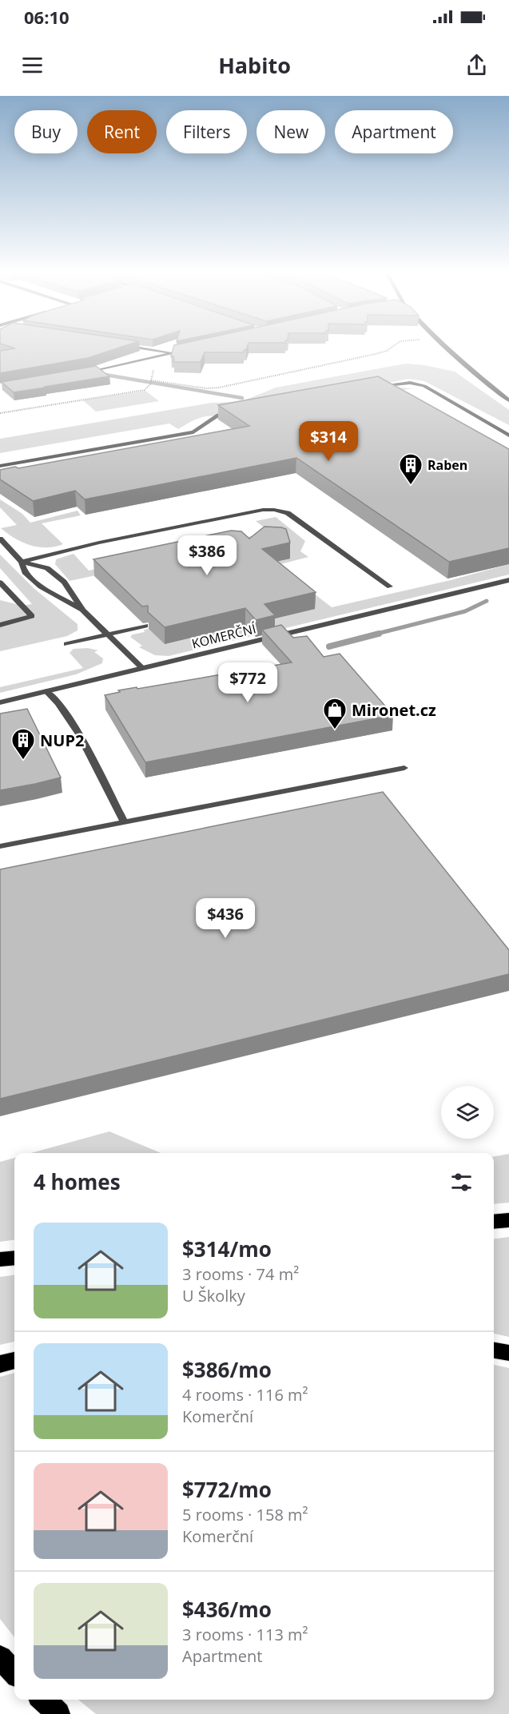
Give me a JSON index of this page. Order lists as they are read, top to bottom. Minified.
{"streets":{"street":["KOMERČNÍ"]},"places":{"building":["Raben","NUP2"],"shop":["Mironet.cz"]},"page":{"status":"06:10","header":"Habito","chip":["Buy","Rent","Filters","New","Apartment"],"price":["$314","$386","$772","$436"],"heading":"4 homes","list":[{"name":"$314/mo","note":"3 rooms · 74 m² · U Školky"},{"name":"$386/mo","note":"4 rooms · 116 m² · Komerční"},{"name":"$772/mo","note":"5 rooms · 158 m² · Komerční"},{"name":"$436/mo","note":"3 rooms · 113 m² · Apartment"}]}}
